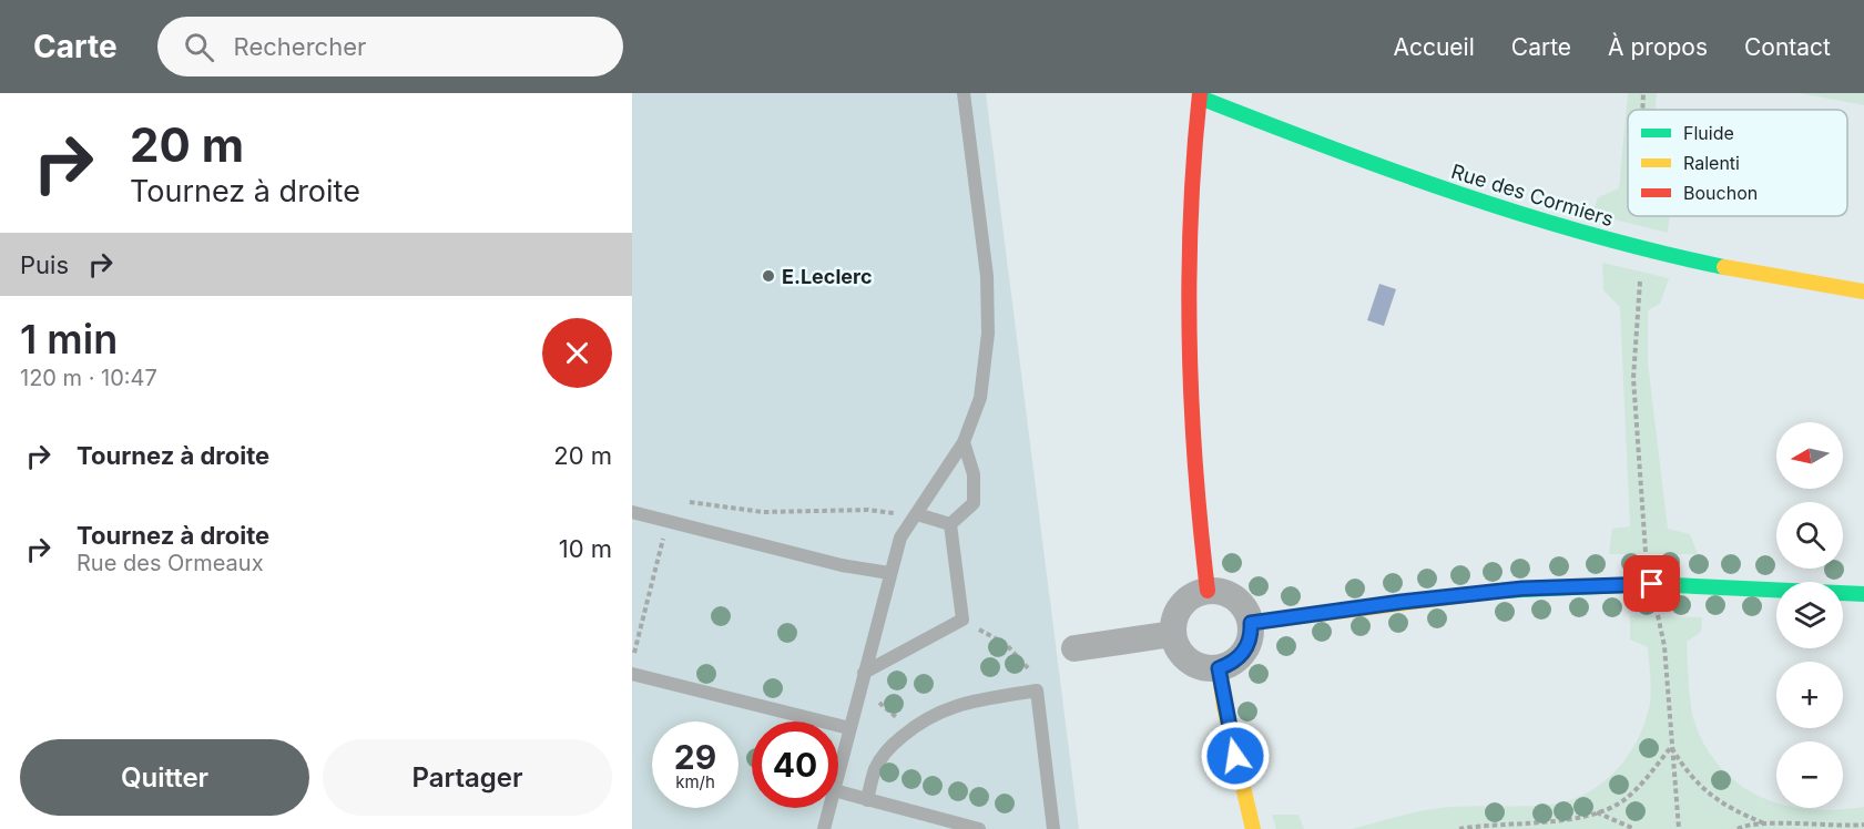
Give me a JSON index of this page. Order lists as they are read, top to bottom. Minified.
{"streets":{"street":["Rue des Cormiers"]},"places":["E.Leclerc"],"legend":["Fluide","Ralenti","Bouchon"],"north":"left","page":{"header":"Carte","search":"Rechercher","nav":["Accueil","Carte","À propos","Contact"],"turn":["20 m","Tournez à droite"],"then":"Puis","heading":["1 min","120 m · 10:47"],"list":[{"name":"Tournez à droite","value":"20 m"},{"name":"Tournez à droite","note":"Rue des Ormeaux","value":"10 m"}],"map_buttons":["+","−"],"speed":"29 km/h","limit":"40","buttons":["Quitter","Partager"]}}
